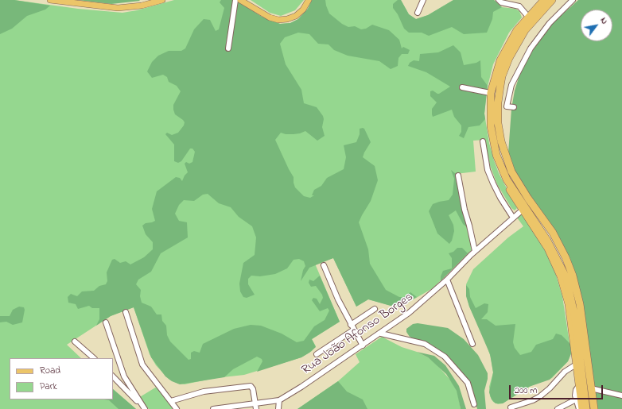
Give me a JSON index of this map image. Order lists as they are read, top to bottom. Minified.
{"streets":{"street":["Rua João Afonso Borges"]},"legend":["Road","Park"],"scale_bar":"200 m","north":"top right"}
